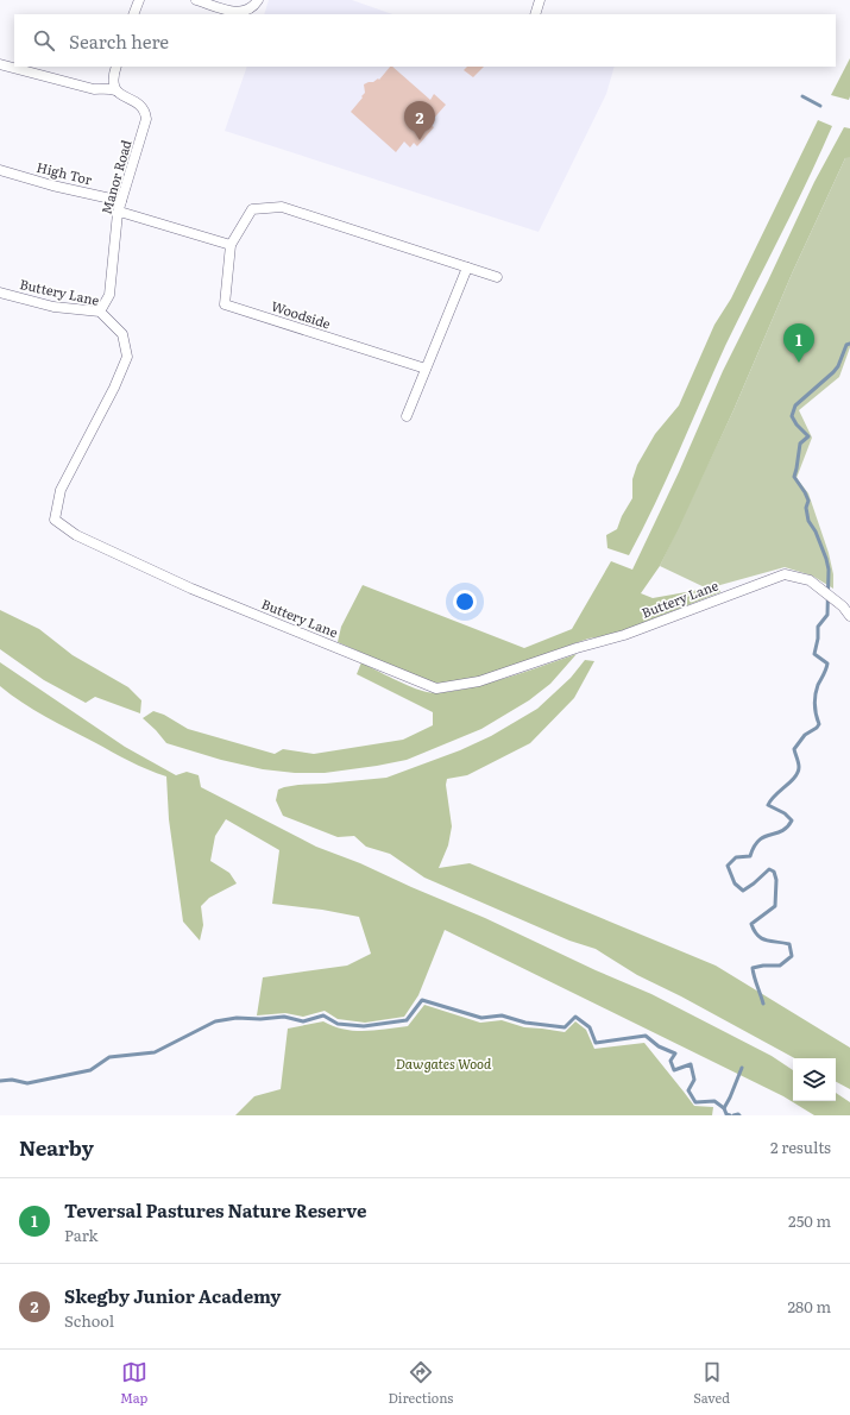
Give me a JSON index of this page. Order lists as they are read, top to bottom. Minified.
{"streets":{"street":["High Tor","Manor Road","Buttery Lane","Woodside"]},"crossings":[["High Tor","Manor Road"],["Manor Road","Buttery Lane"]],"parks":["Dawgates Wood"],"page":{"search":"Search here","pins":["2","1"],"heading":["Nearby","2 results"],"list":[{"mark":"1","name":"Teversal Pastures Nature Reserve","note":"Park","value":"250 m"},{"mark":"2","name":"Skegby Junior Academy","note":"School","value":"280 m"}],"nav":["Map","Directions","Saved"]}}
